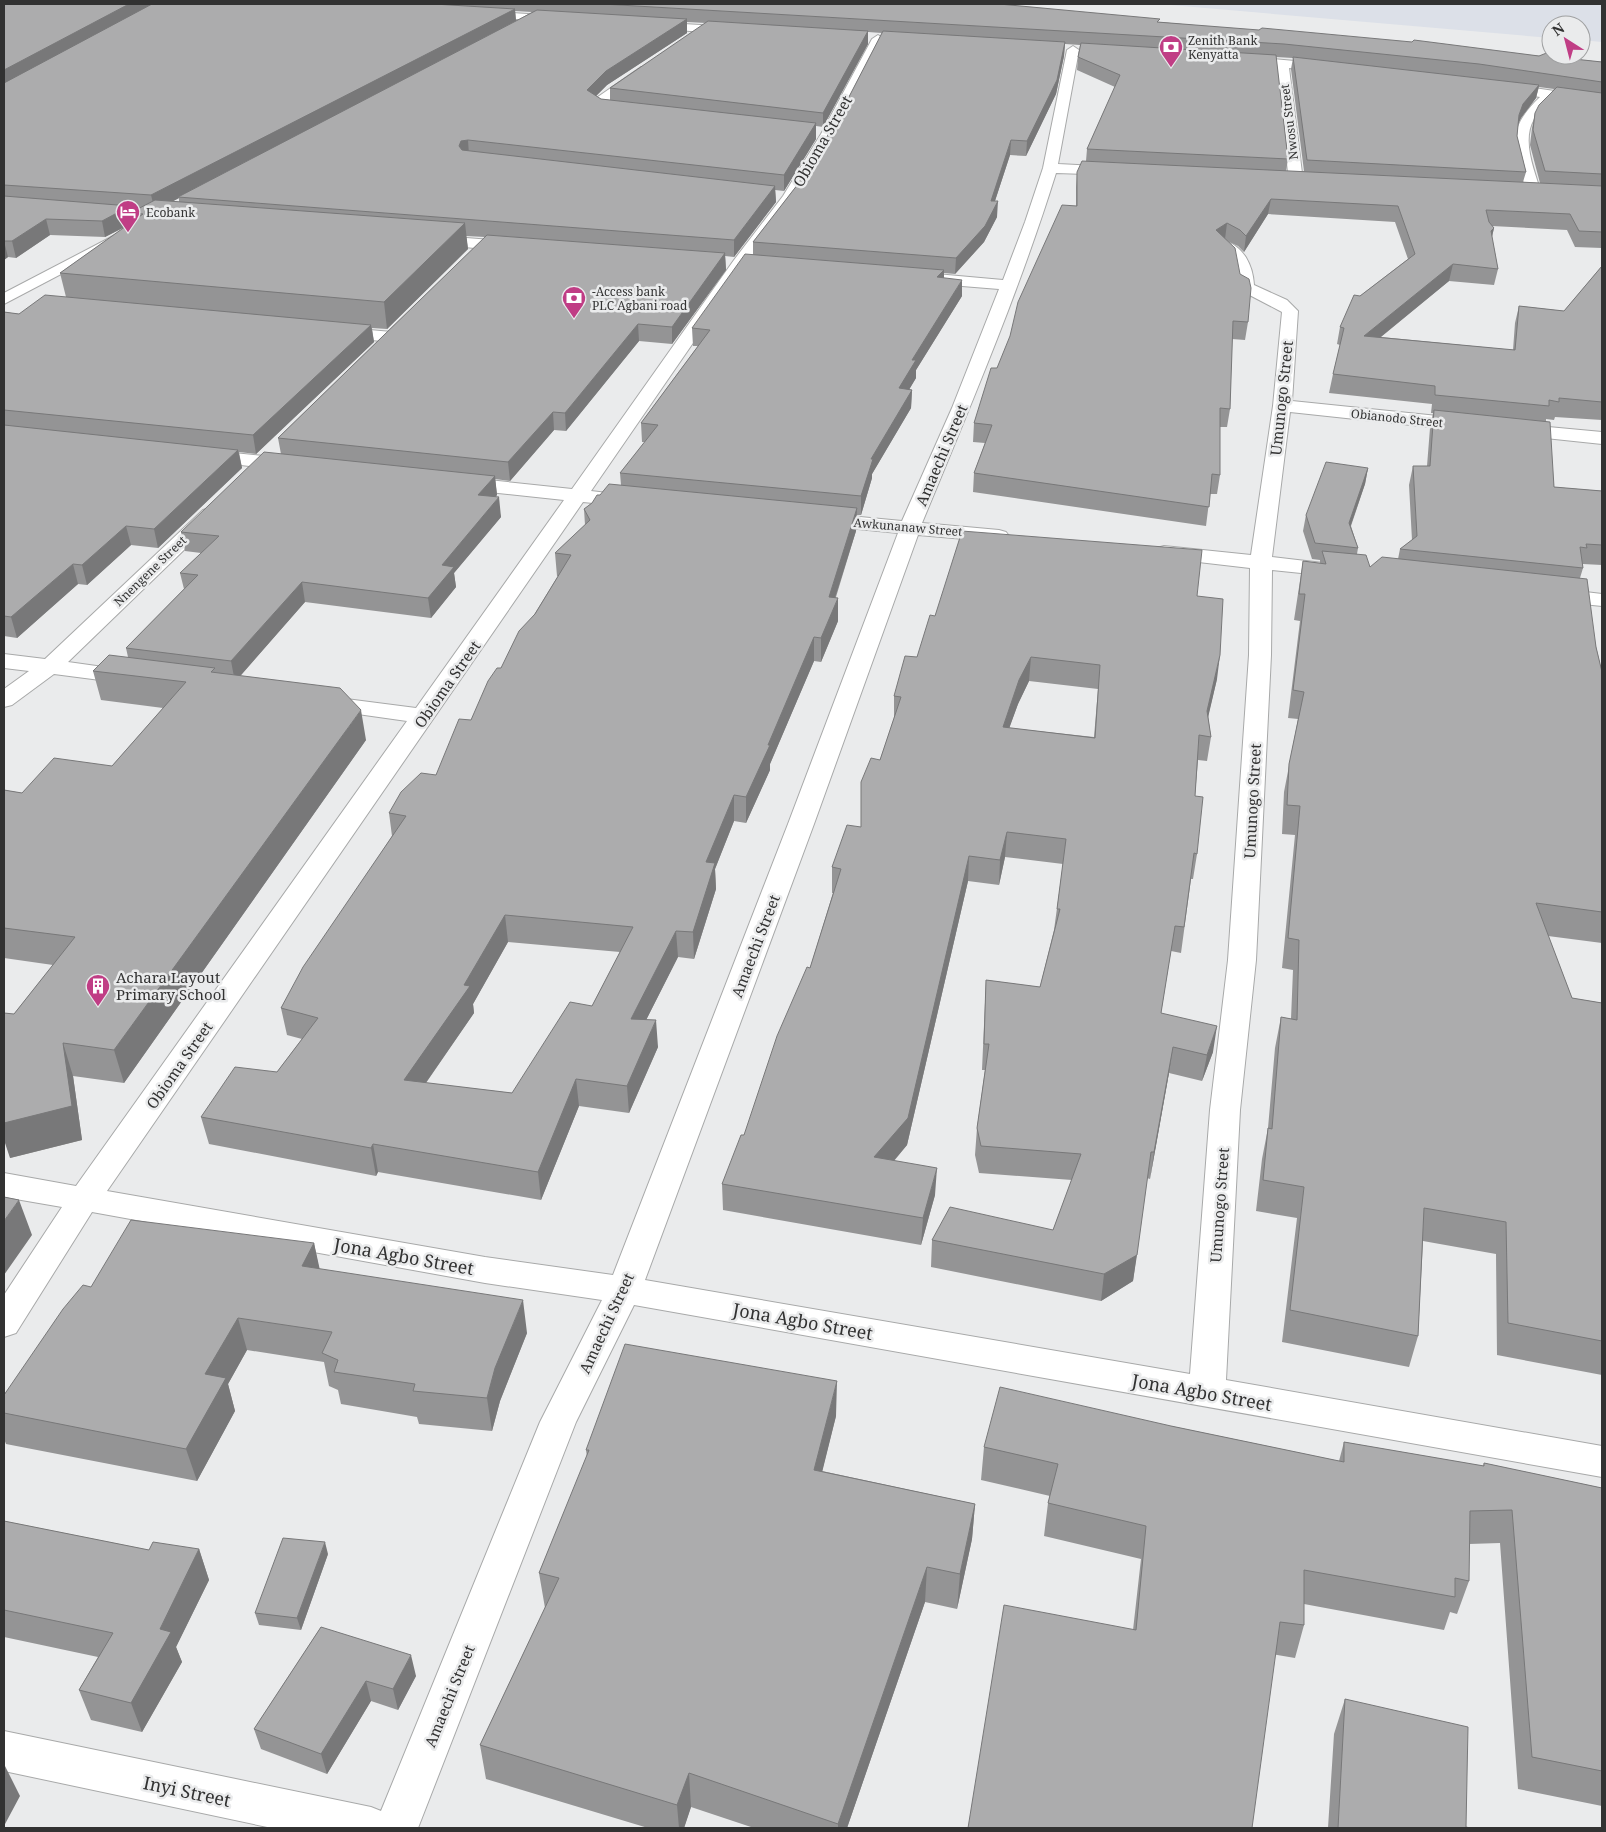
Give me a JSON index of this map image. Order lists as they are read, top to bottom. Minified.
{"streets":{"street":["Nwosu Street","Obioma Street","Umunogo Street","Obianodo Street","Amaechi Street","Awkunanaw Street","Nnengene Street","Jona Agbo Street","Inyi Street"]},"crossings":[["Obioma Street","Jona Agbo Street"],["Umunogo Street","Obianodo Street"],["Umunogo Street","Jona Agbo Street"],["Amaechi Street","Awkunanaw Street"],["Amaechi Street","Jona Agbo Street"]],"places":{"bank":["Zenith Bank Kenyatta","-Access bank PLC Agbani road"],"hotel":["Ecobank"],"building":["Achara Layout Primary School"]},"north":"top left"}
